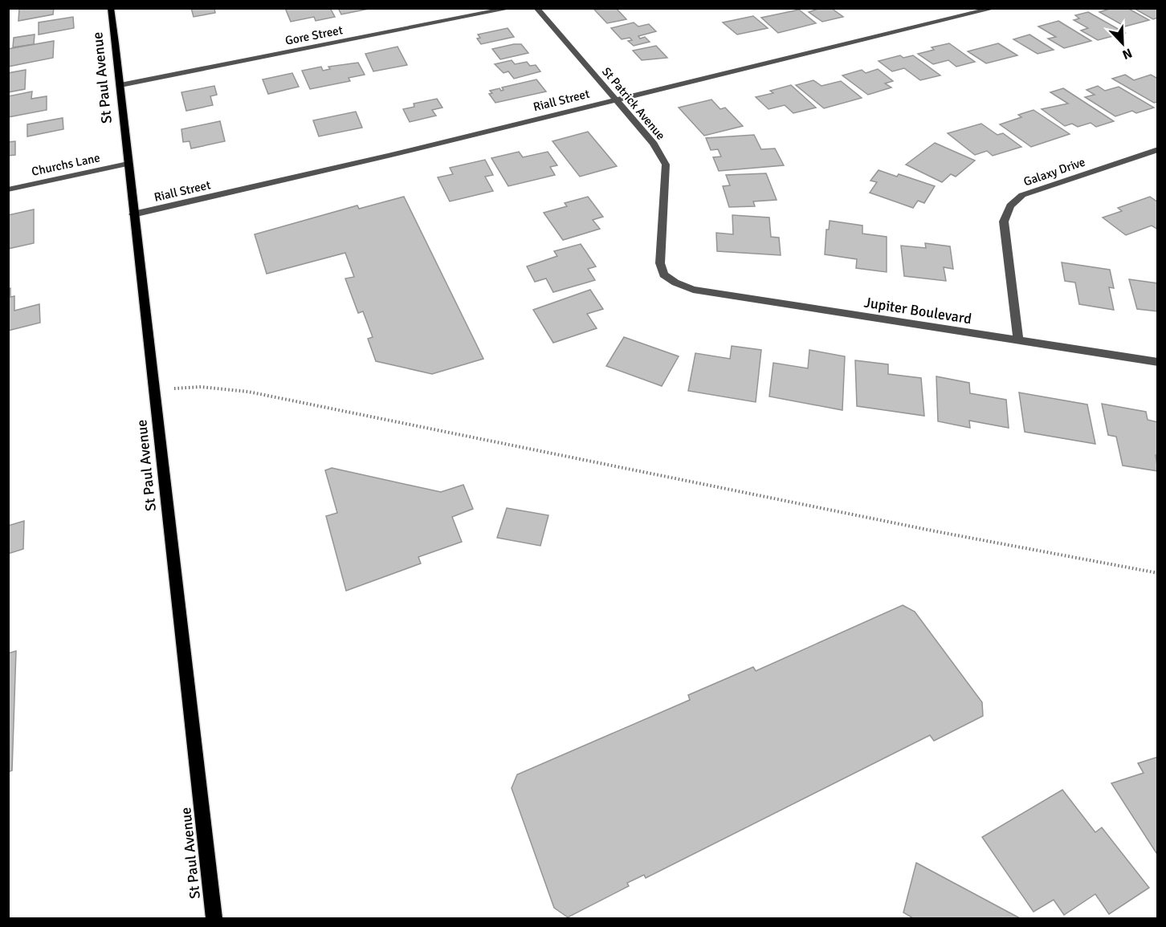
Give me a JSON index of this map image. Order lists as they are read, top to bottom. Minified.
{"streets":{"main road":["St Paul Avenue"],"street":["Gore Street","Riall Street","St Patrick Avenue","Churchs Lane","Galaxy Drive","Jupiter Boulevard"]},"crossings":[["Gore Street","St Paul Avenue"],["St Paul Avenue","Riall Street"],["St Paul Avenue","Churchs Lane"],["Riall Street","St Patrick Avenue"],["St Patrick Avenue","Jupiter Boulevard"],["Galaxy Drive","Jupiter Boulevard"]],"north":"bottom right"}
